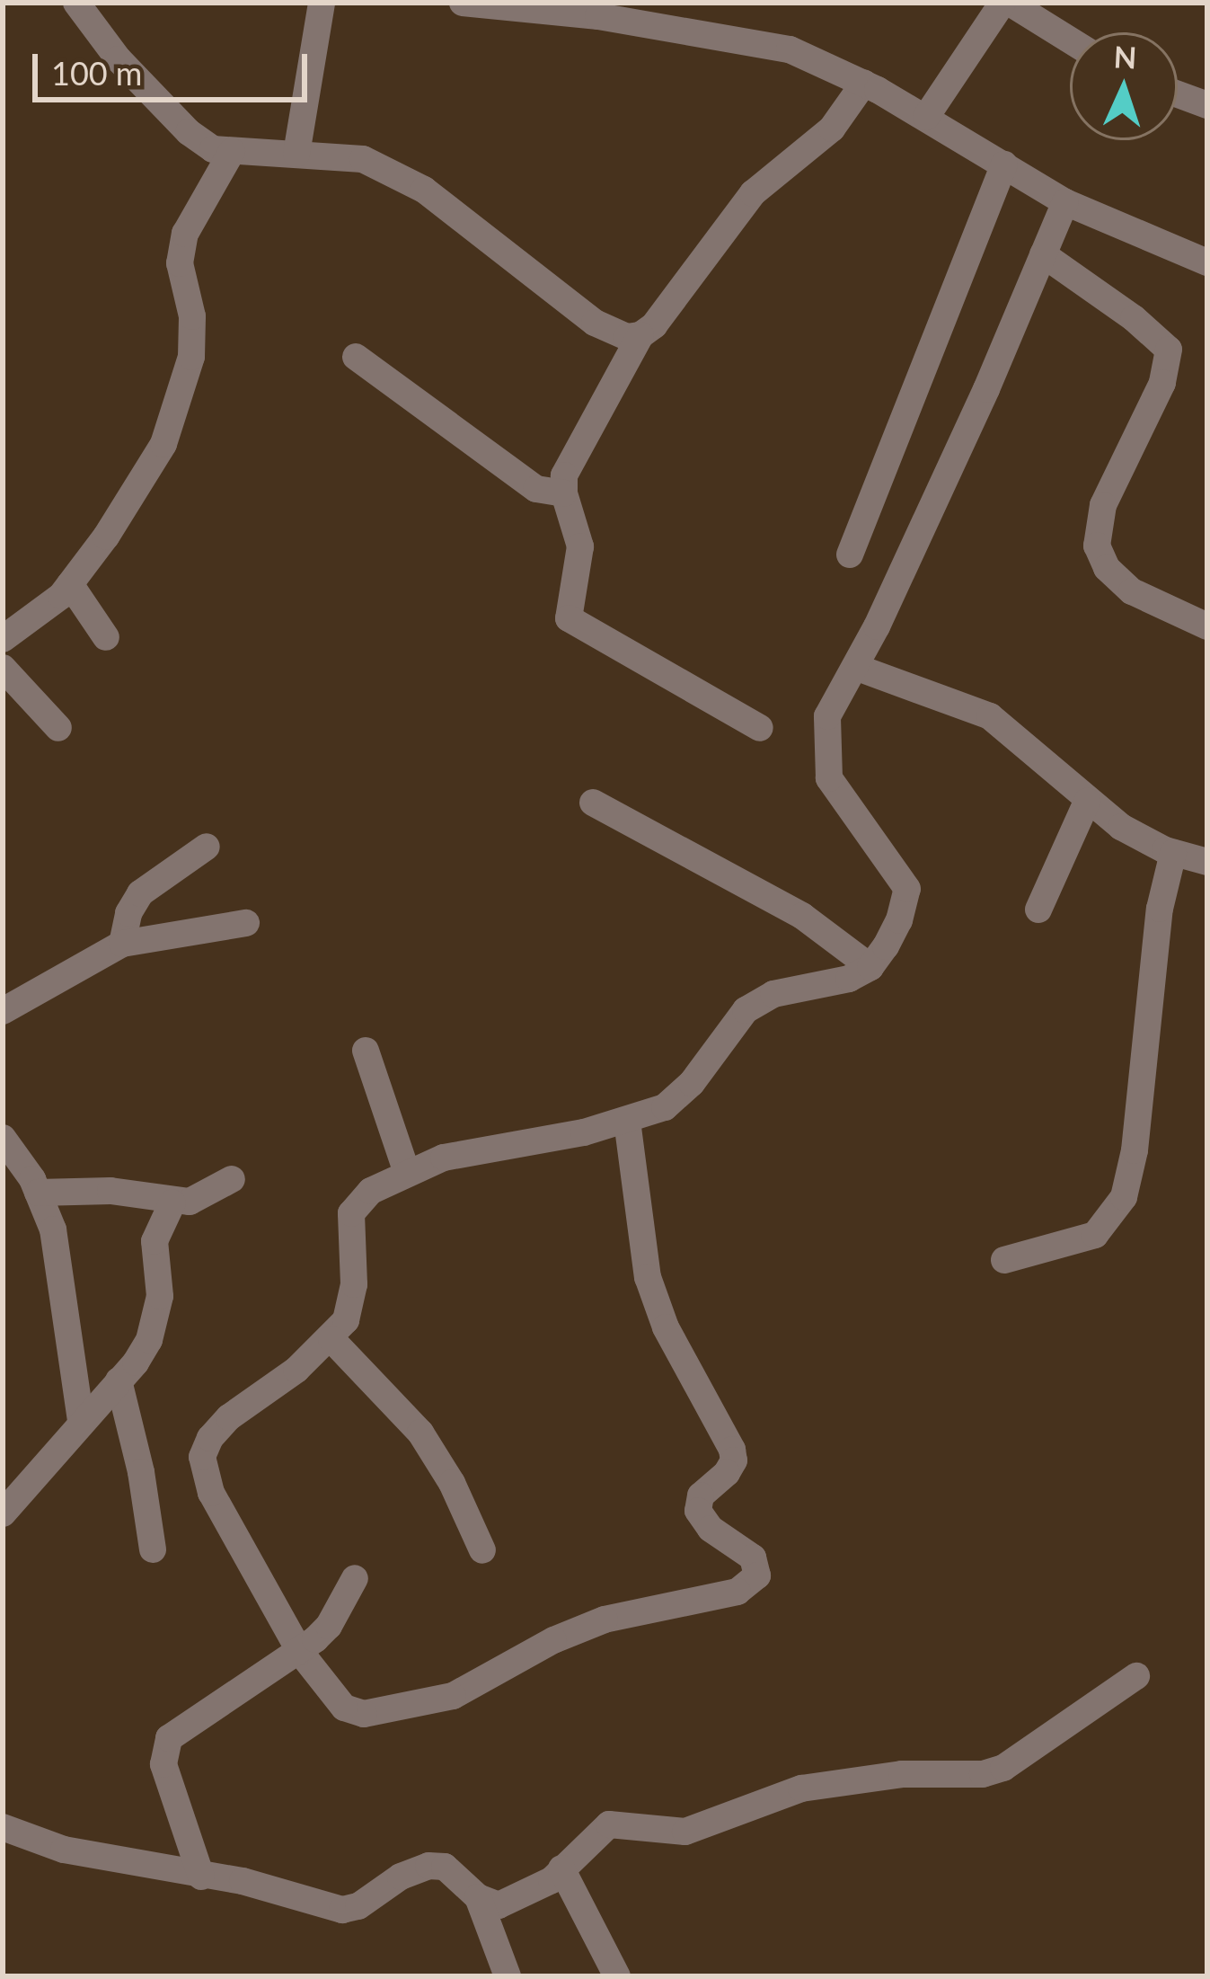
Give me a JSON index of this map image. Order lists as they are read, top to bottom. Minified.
{"scale_bar":"100 m","north":"top"}
